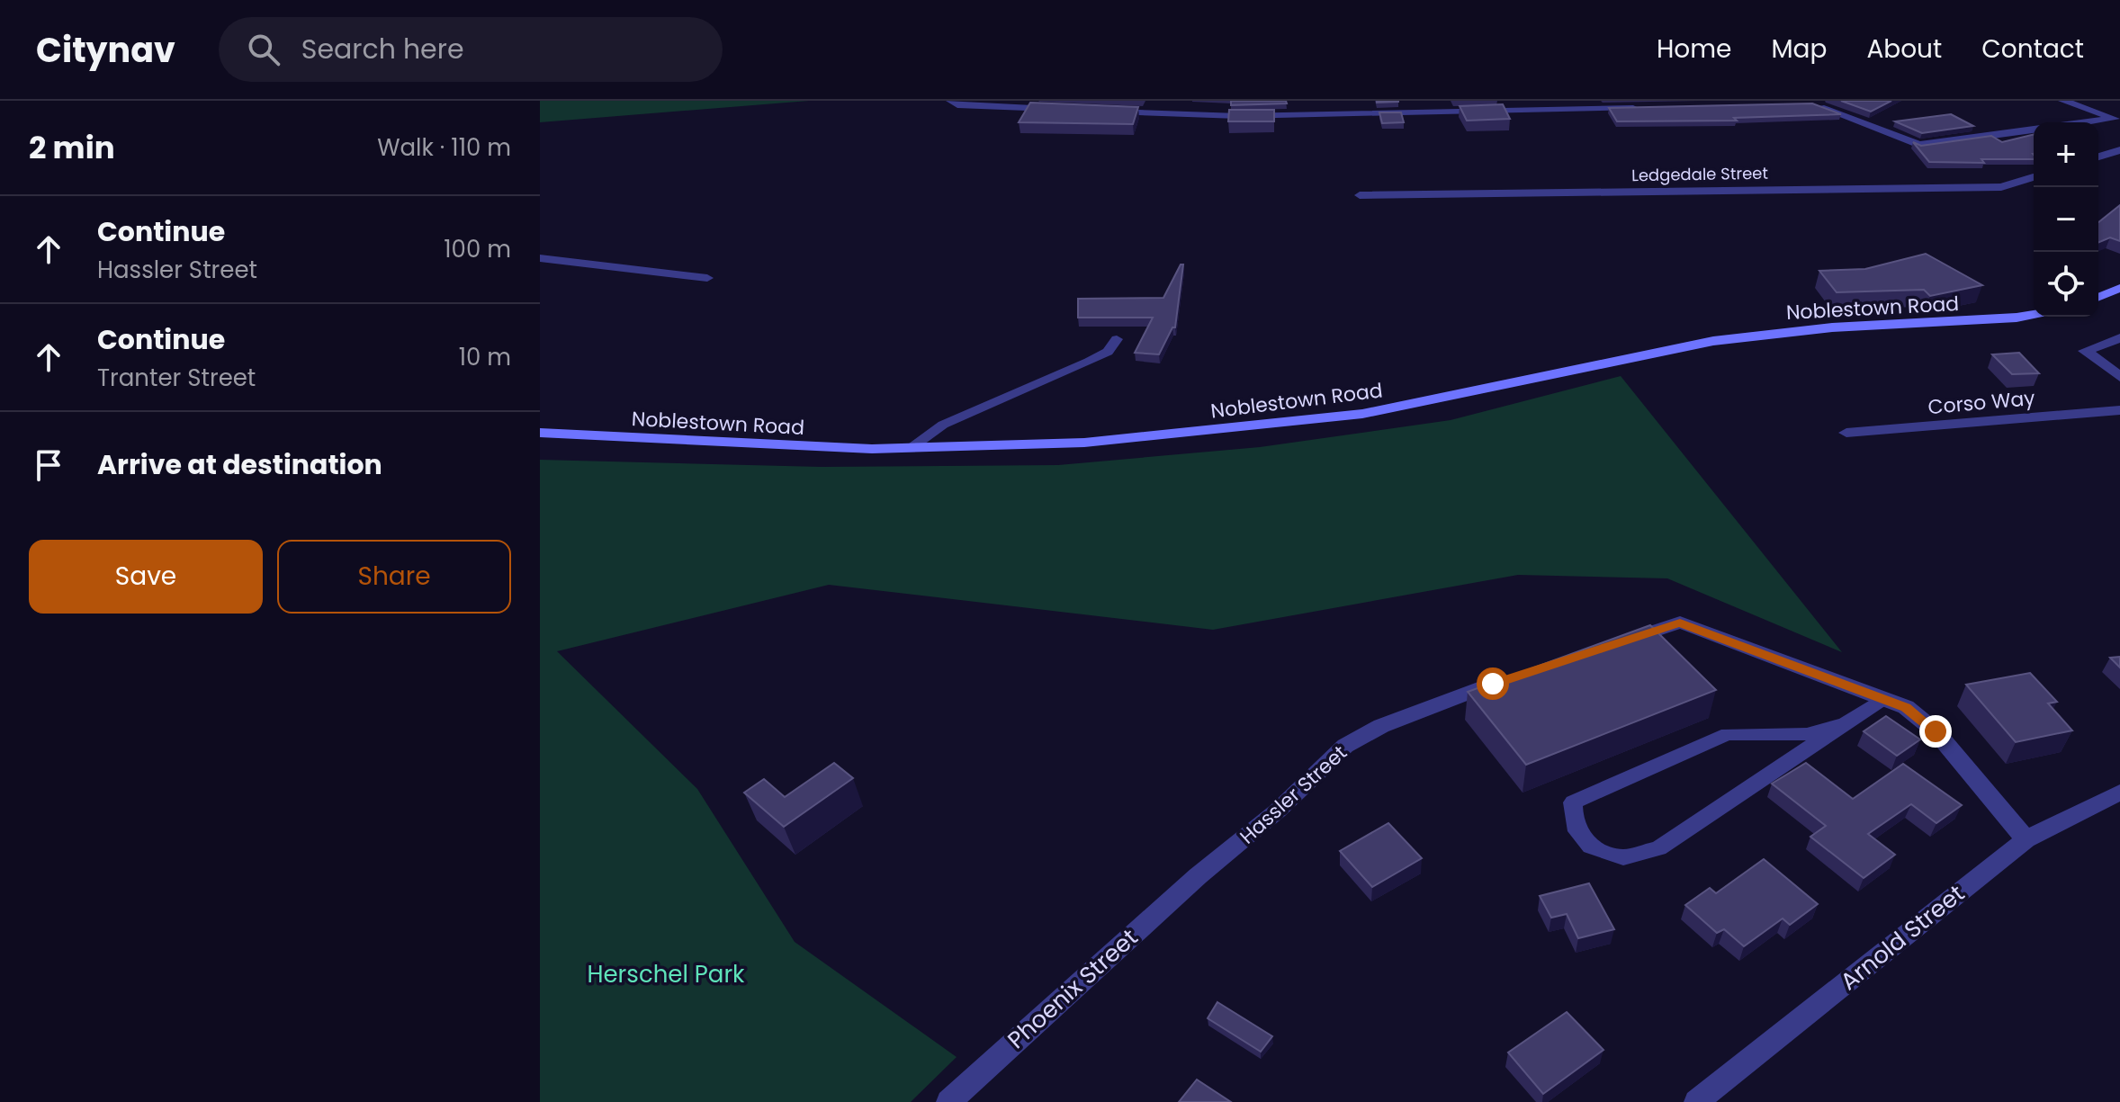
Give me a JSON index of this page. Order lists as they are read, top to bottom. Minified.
{"streets":{"main road":["Noblestown Road"],"street":["Ledgedale Street","Corso Way","Hassler Street","Arnold Street","Phoenix Street"]},"crossings":[["Hassler Street","Phoenix Street"]],"parks":["Herschel Park"],"page":{"header":"Citynav","search":"Search here","nav":["Home","Map","About","Contact"],"heading":["2 min","Walk · 110 m"],"map_buttons":["+","−"],"list":[["Continue","Hassler Street","100 m"],["Continue","Tranter Street","10 m"],"Arrive at destination"],"buttons":["Save","Share"]}}
